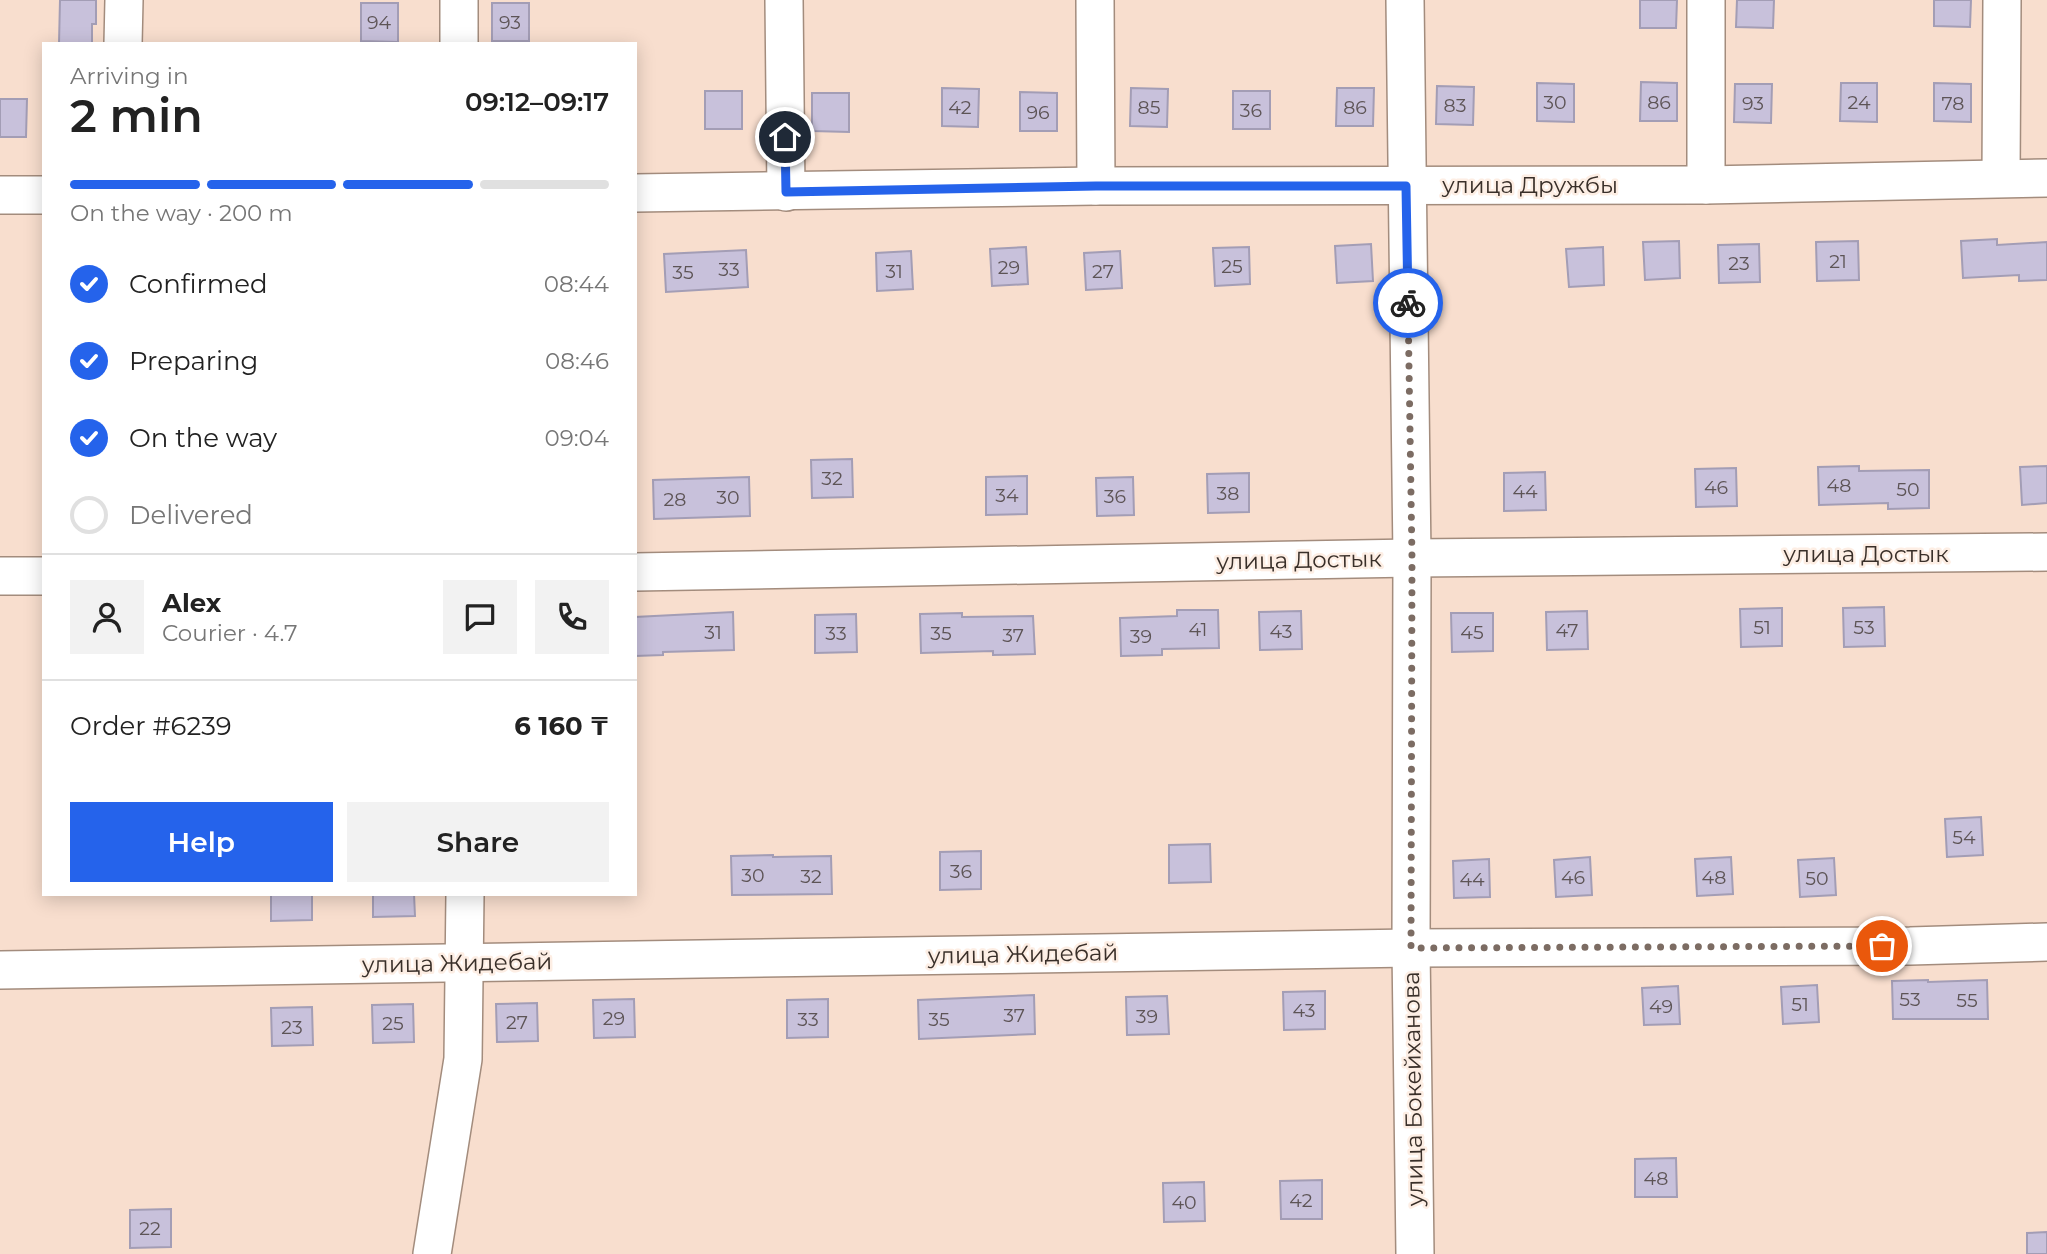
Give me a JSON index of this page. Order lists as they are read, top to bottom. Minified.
{"streets":{"street":["улица Дружбы","улица Достык","улица Жидебай","улица Бокейханова"]},"crossings":[["улица Дружбы","улица Бокейханова"],["улица Достык","улица Бокейханова"],["улица Жидебай","улица Бокейханова"]],"house_numbers":["94","93","30","86","24","93","78","83","42","85","86","36","96","21","23","25","29","33","31","27","35","32","48","46","50","44","38","34","36","30","28","51","53","41","47","43","31","45","33","35","37","39","54","36","30","32","46","48","50","44","53","55","51","49","43","37","39","29","33","35","27","25","23","48","42","40","22"],"page":{"heading":["2 min","Arriving in","09:12–09:17"],"panel":["Alex","Courier · 4.7","Order #6239","6 160 ₸"],"bar":"On the way · 200 m","list":[["Confirmed","08:44"],["Preparing","08:46"],["On the way","09:04"],"Delivered"],"buttons":["Help","Share"]}}
